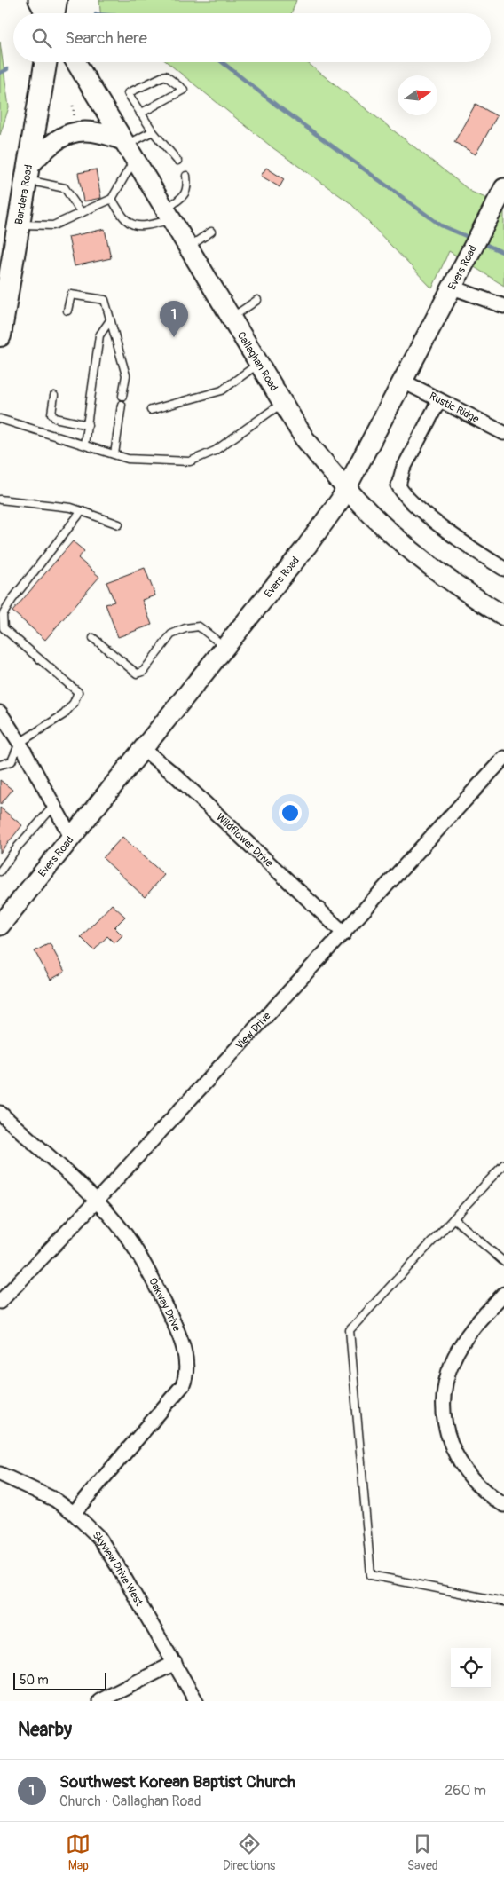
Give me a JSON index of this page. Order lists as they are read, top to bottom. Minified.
{"streets":{"main road":["Bandera Road","Evers Road","Callaghan Road"],"street":["Rustic Ridge","Wildflower Drive","View Drive","Oakway Drive","Skyview Drive West"]},"crossings":[["Evers Road","Callaghan Road"],["Evers Road","Rustic Ridge"],["Evers Road","Wildflower Drive"],["Wildflower Drive","View Drive"],["View Drive","Oakway Drive"],["Oakway Drive","Skyview Drive West"]],"scale_bar":"50 m","north":"right","page":{"search":"Search here","pins":"1","scale":"50 m","heading":"Nearby","list":[{"mark":"1","name":"Southwest Korean Baptist Church","note":"Church · Callaghan Road","value":"260 m"}],"nav":["Map","Directions","Saved"]}}
